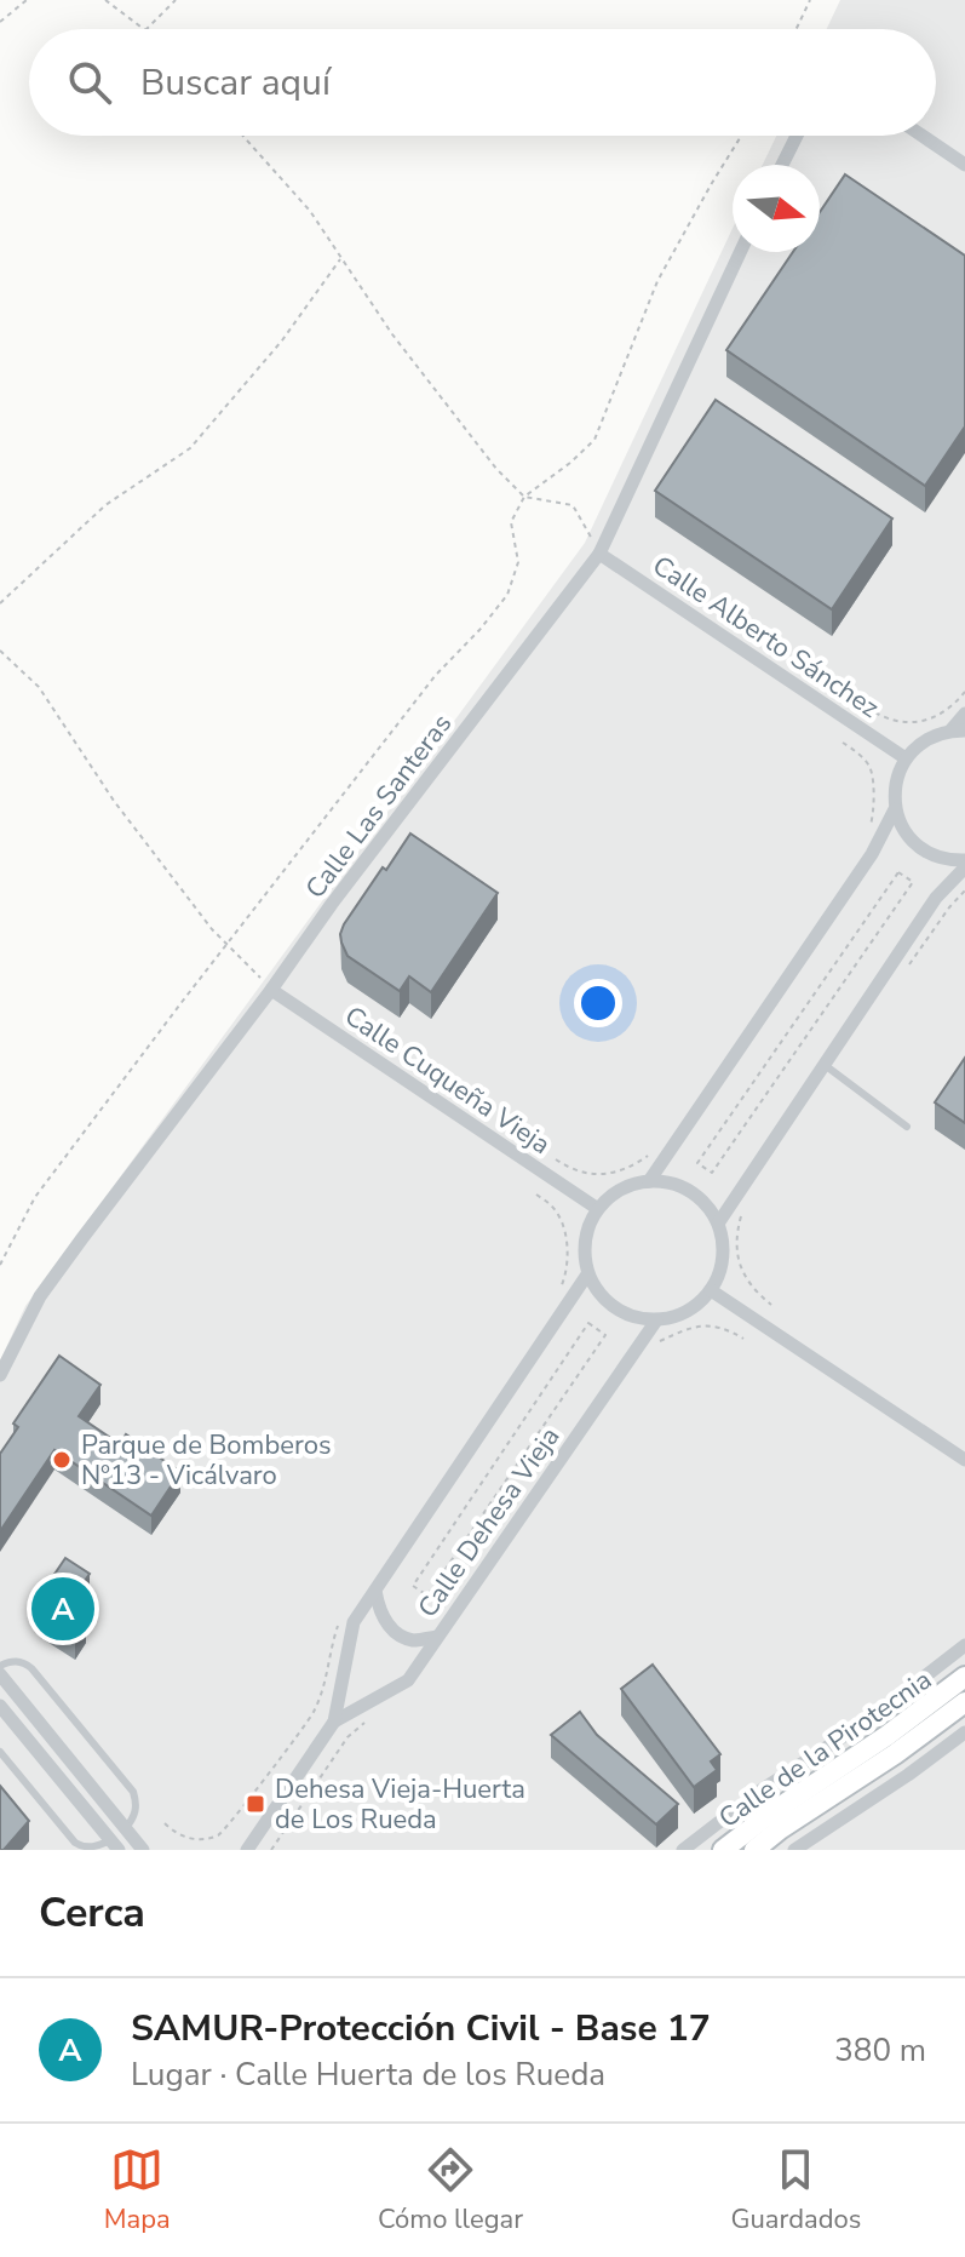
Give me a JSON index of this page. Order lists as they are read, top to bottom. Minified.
{"streets":{"main road":["Calle de la Pirotecnia"],"street":["Calle Alberto Sánchez","Calle Las Santeras","Calle Cuqueña Vieja","Calle Dehesa Vieja"]},"crossings":[["Calle Alberto Sánchez","Calle Las Santeras"],["Calle Las Santeras","Calle Cuqueña Vieja"],["Calle Cuqueña Vieja","Calle Dehesa Vieja"]],"places":{"other":["Parque de Bomberos Nº13 - Vicálvaro"],"transit":["Dehesa Vieja-Huerta de Los Rueda"]},"north":"right","page":{"search":"Buscar aquí","pins":"A","heading":"Cerca","list":[{"mark":"A","name":"SAMUR-Protección Civil - Base 17","note":"Lugar · Calle Huerta de los Rueda","value":"380 m"}],"nav":["Mapa","Cómo llegar","Guardados"]}}
